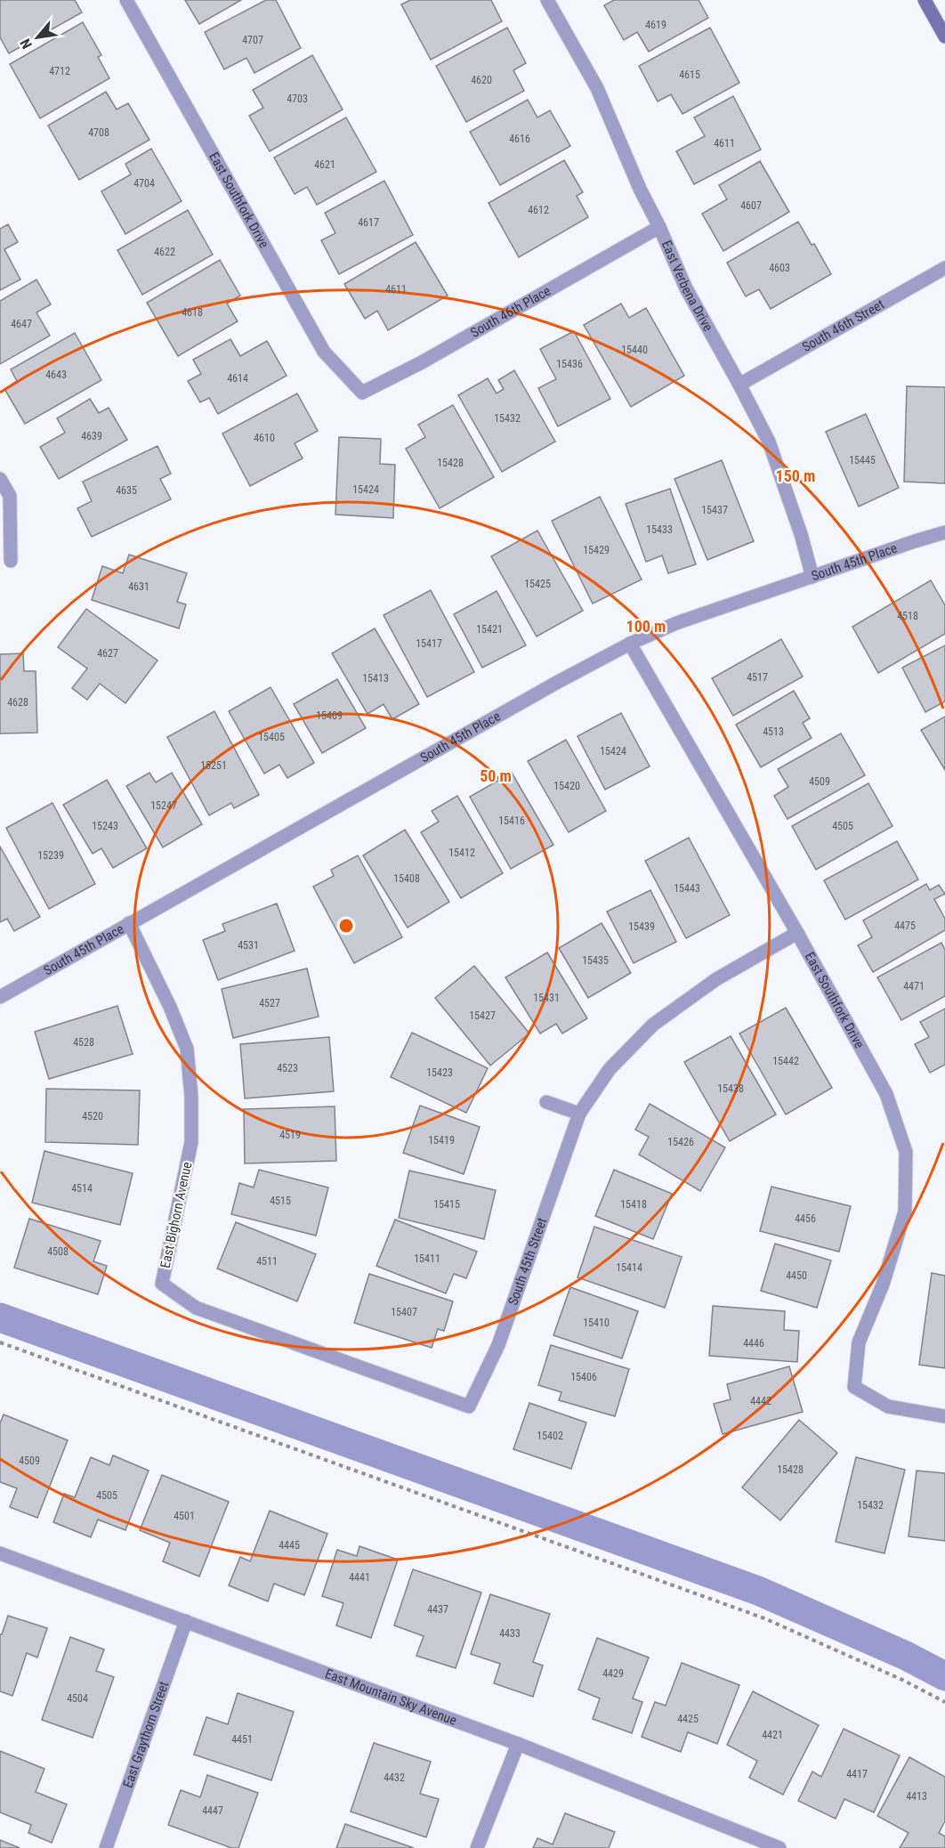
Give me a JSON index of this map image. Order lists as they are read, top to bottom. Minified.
{"streets":{"street":["East Southfork Drive","East Verbena Drive","South 46th Place","South 46th Street","South 45th Place","East Bighorn Avenue","South 45th Street","East Mountain Sky Avenue","East Graythorn Street"]},"crossings":[["East Southfork Drive","South 46th Place"],["East Southfork Drive","South 45th Place"],["East Southfork Drive","South 45th Street"],["East Verbena Drive","South 46th Place"],["East Verbena Drive","South 46th Street"],["East Verbena Drive","South 45th Place"],["South 45th Place","East Bighorn Avenue"],["East Bighorn Avenue","South 45th Street"],["East Mountain Sky Avenue","East Graythorn Street"]],"house_numbers":["4619","4707","4712","4615","4620","4703","4708","4616","4611","4621","4704","4607","4612","4617","4622","4603","4611","4618","4647","15440","15436","4643","4614","15432","4639","4610","15445","15428","15424","4635","15437","15433","15429","15425","4631","4518","15421","15417","4627","4517","15413","4628","15409","4513","15405","15424","15251","4509","15420","15247","15416","15243","4505","15412","15239","15408","15443","4475","15439","4531","15435","4471","15431","4527","15427","4528","15442","4523","15423","15438","4520","4519","15419","15426","4514","4515","15415","15418","4456","4508","15411","4511","15414","4450","15407","15410","4446","15406","4442","15402","4509","15428","4505","15432","4501","4445","4441","4437","4433","4429","4504","4425","4421","4451","4417","4432","4413","4447"],"north":"bottom left","rings":["150 m","100 m","50 m"]}
